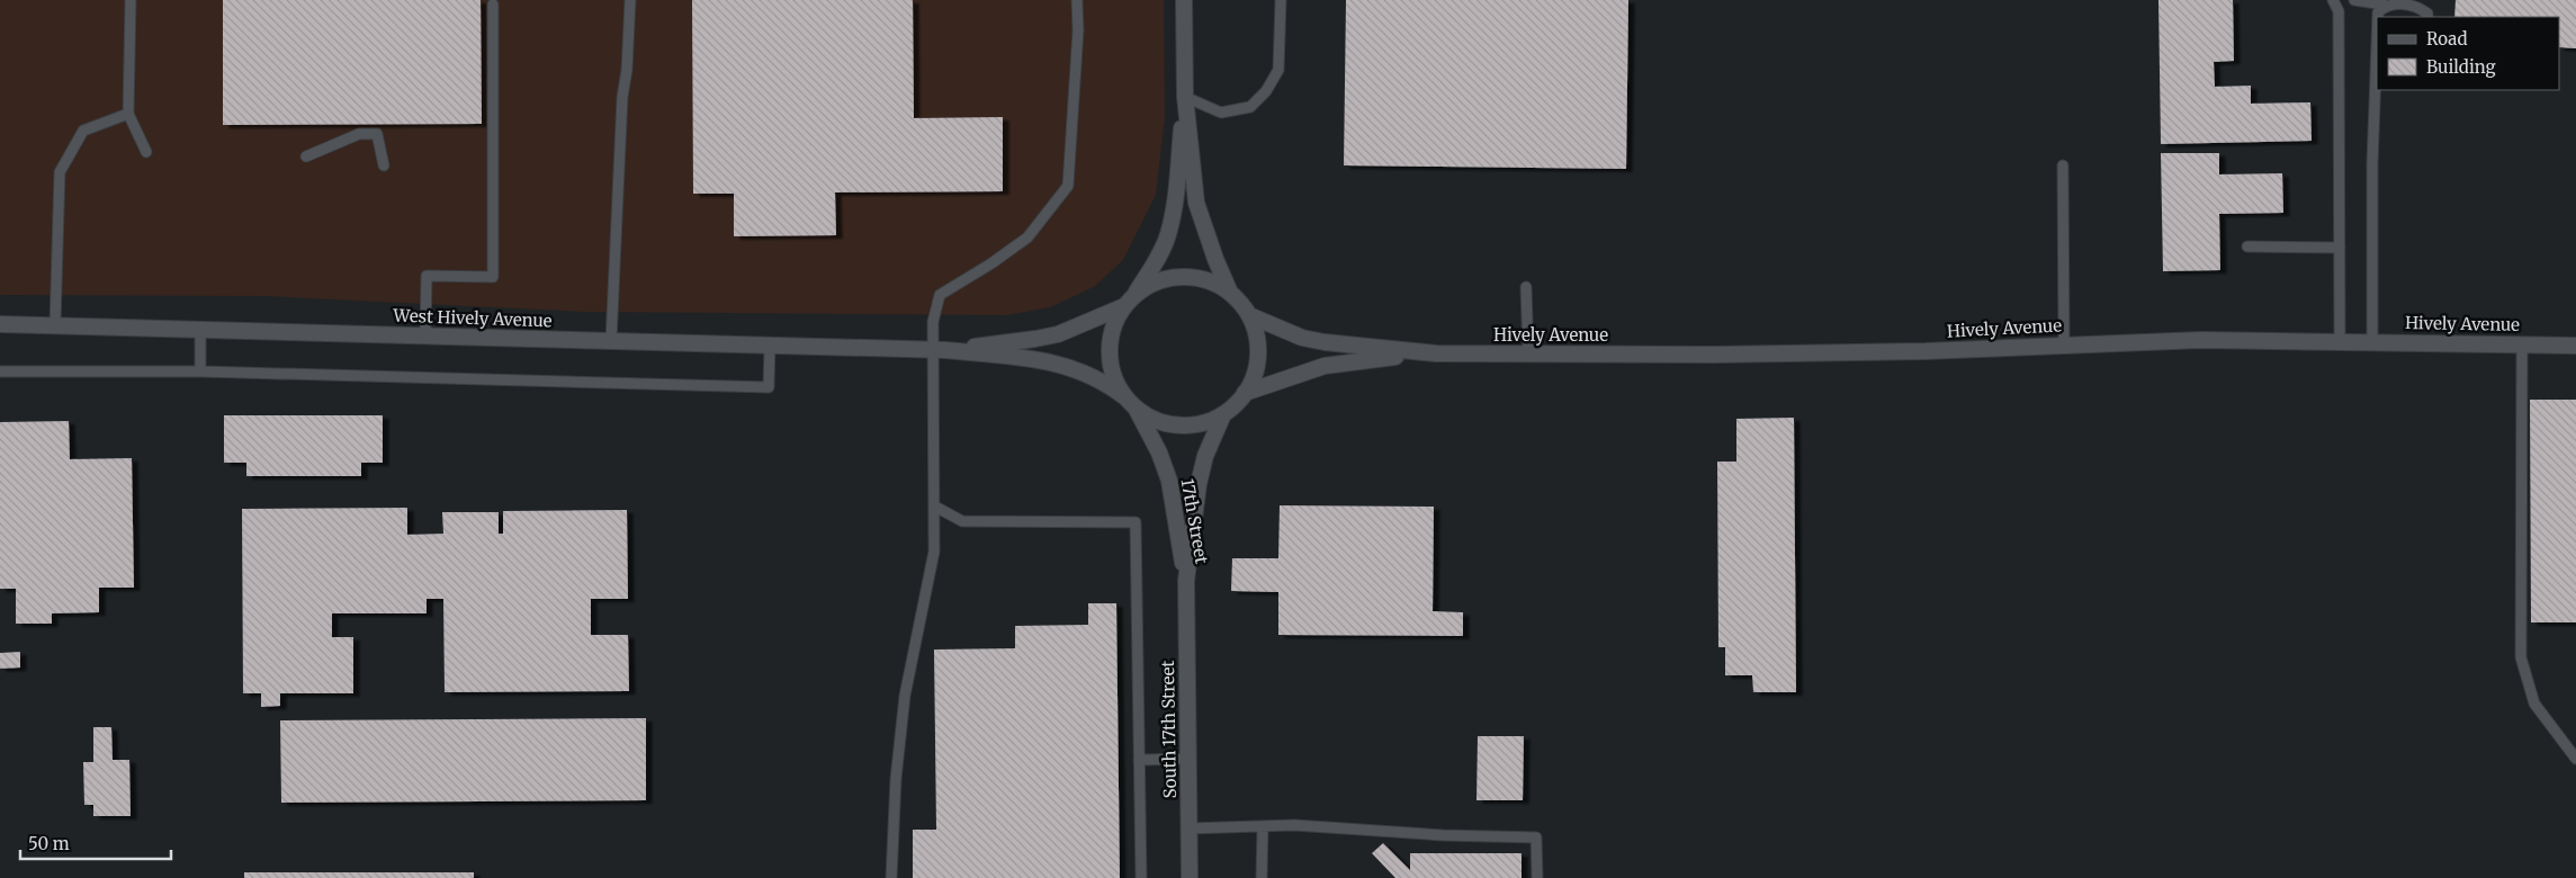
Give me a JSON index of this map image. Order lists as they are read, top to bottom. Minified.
{"streets":{"street":["West Hively Avenue","Hively Avenue","17th Street","South 17th Street"]},"crossings":[["Hively Avenue","17th Street"],["17th Street","South 17th Street"]],"legend":["Road","Building"],"scale_bar":"50 m"}
